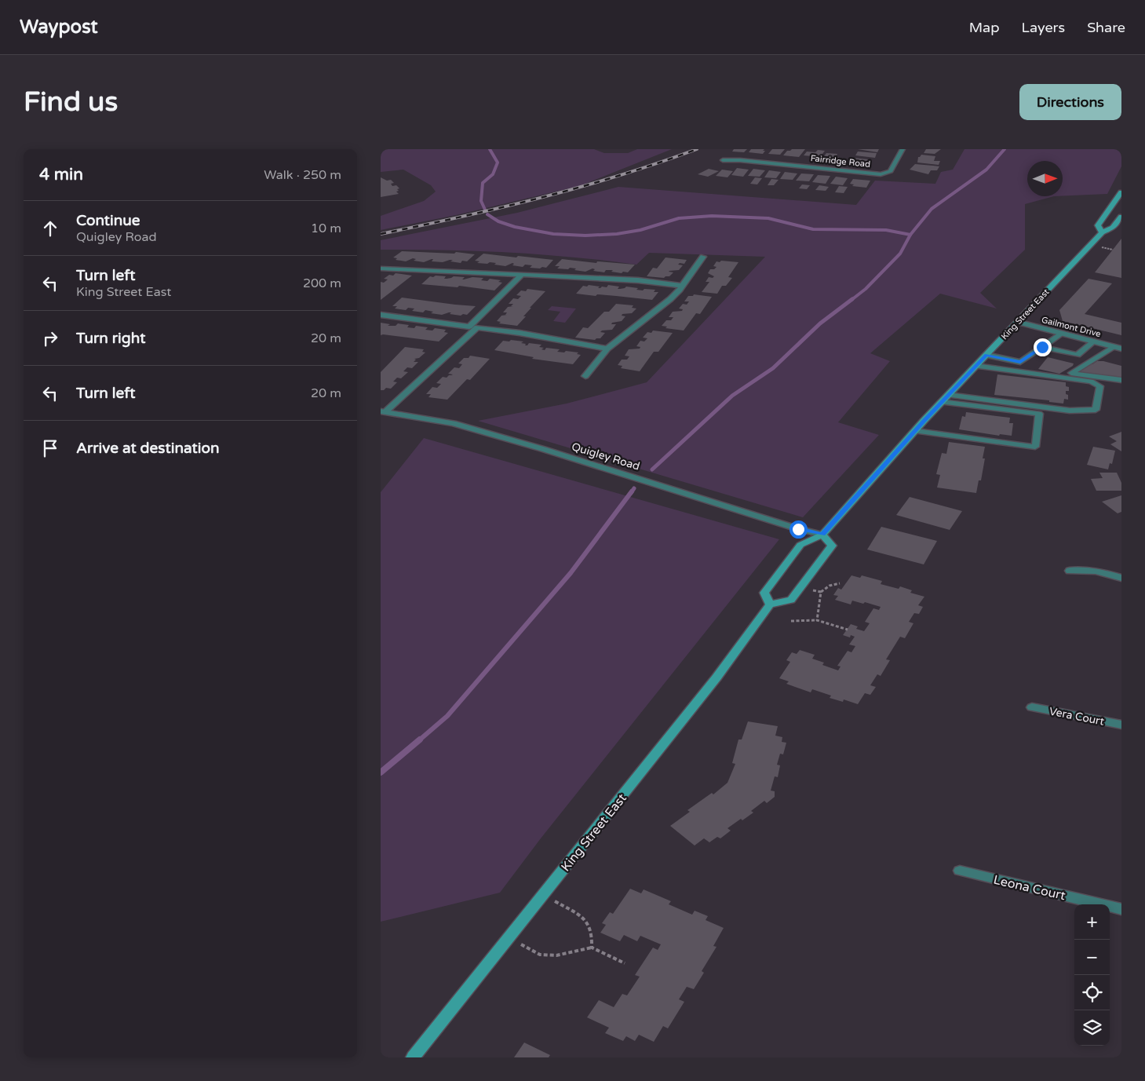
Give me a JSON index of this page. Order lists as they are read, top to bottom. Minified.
{"streets":{"main road":["King Street East"],"street":["Fairridge Road","Gailmont Drive","Quigley Road","Vera Court","Leona Court"]},"crossings":[["King Street East","Gailmont Drive"],["King Street East","Quigley Road"]],"north":"right","page":{"header":"Waypost","nav":["Map","Layers","Share"],"buttons":"Directions","title":"Find us","heading":["4 min","Walk · 250 m"],"list":[["Continue","Quigley Road","10 m"],["Turn left","King Street East","200 m"],["Turn right","20 m"],["Turn left","20 m"],"Arrive at destination"],"map_buttons":["+","−"]}}
